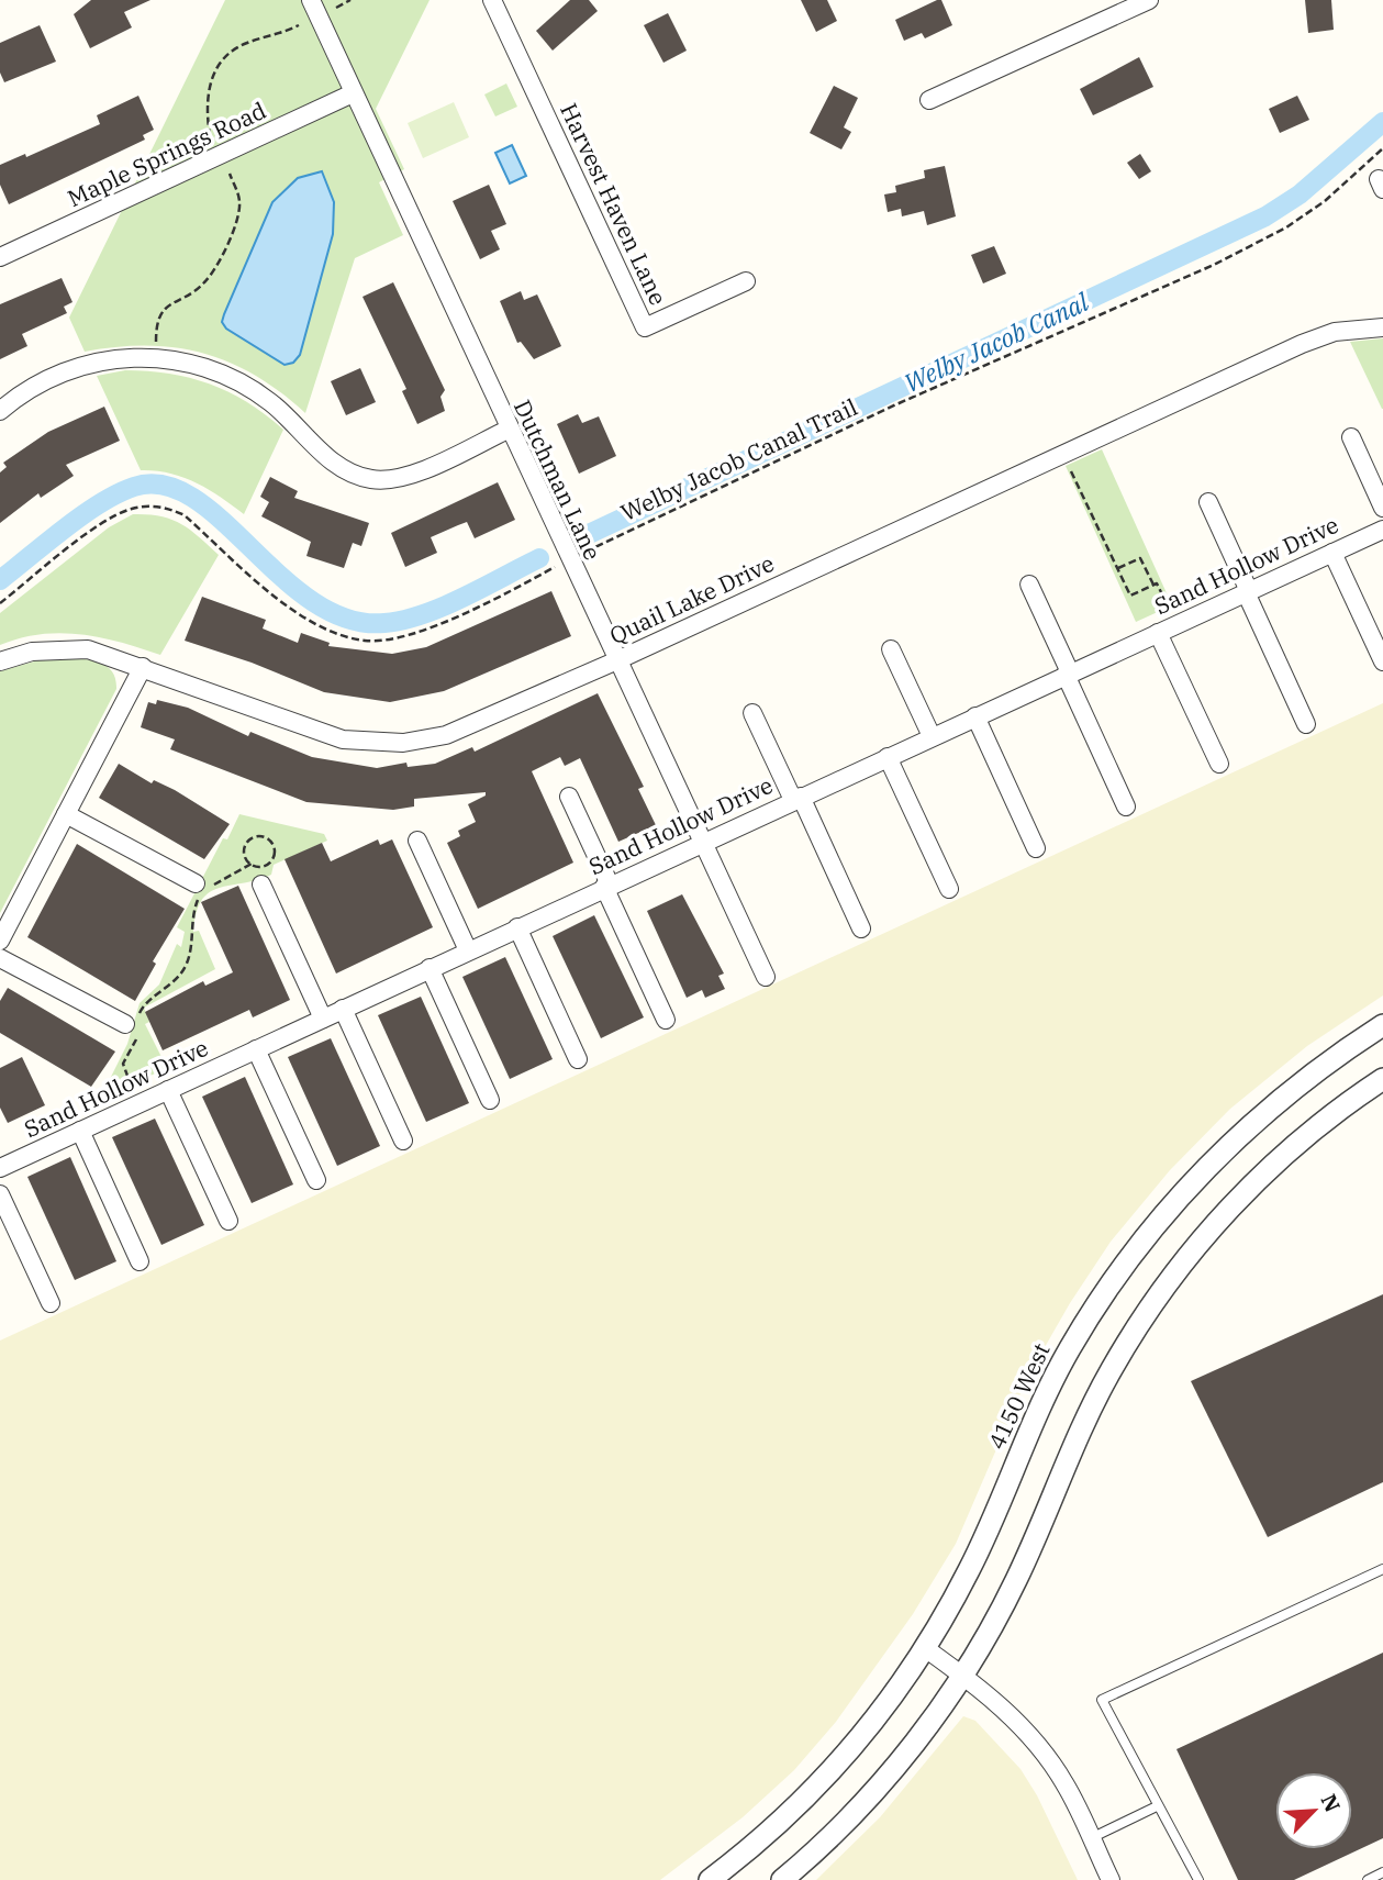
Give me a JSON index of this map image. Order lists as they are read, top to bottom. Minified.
{"streets":{"street":["Maple Springs Road","Harvest Haven Lane","Dutchman Lane","Sand Hollow Drive","Quail Lake Drive","4150 West"],"path":["Welby Jacob Canal Trail"]},"crossings":[["Maple Springs Road","Dutchman Lane"],["Welby Jacob Canal Trail","Dutchman Lane"],["Dutchman Lane","Sand Hollow Drive"],["Dutchman Lane","Quail Lake Drive"]],"water":["Welby Jacob Canal"],"north":"top right"}
